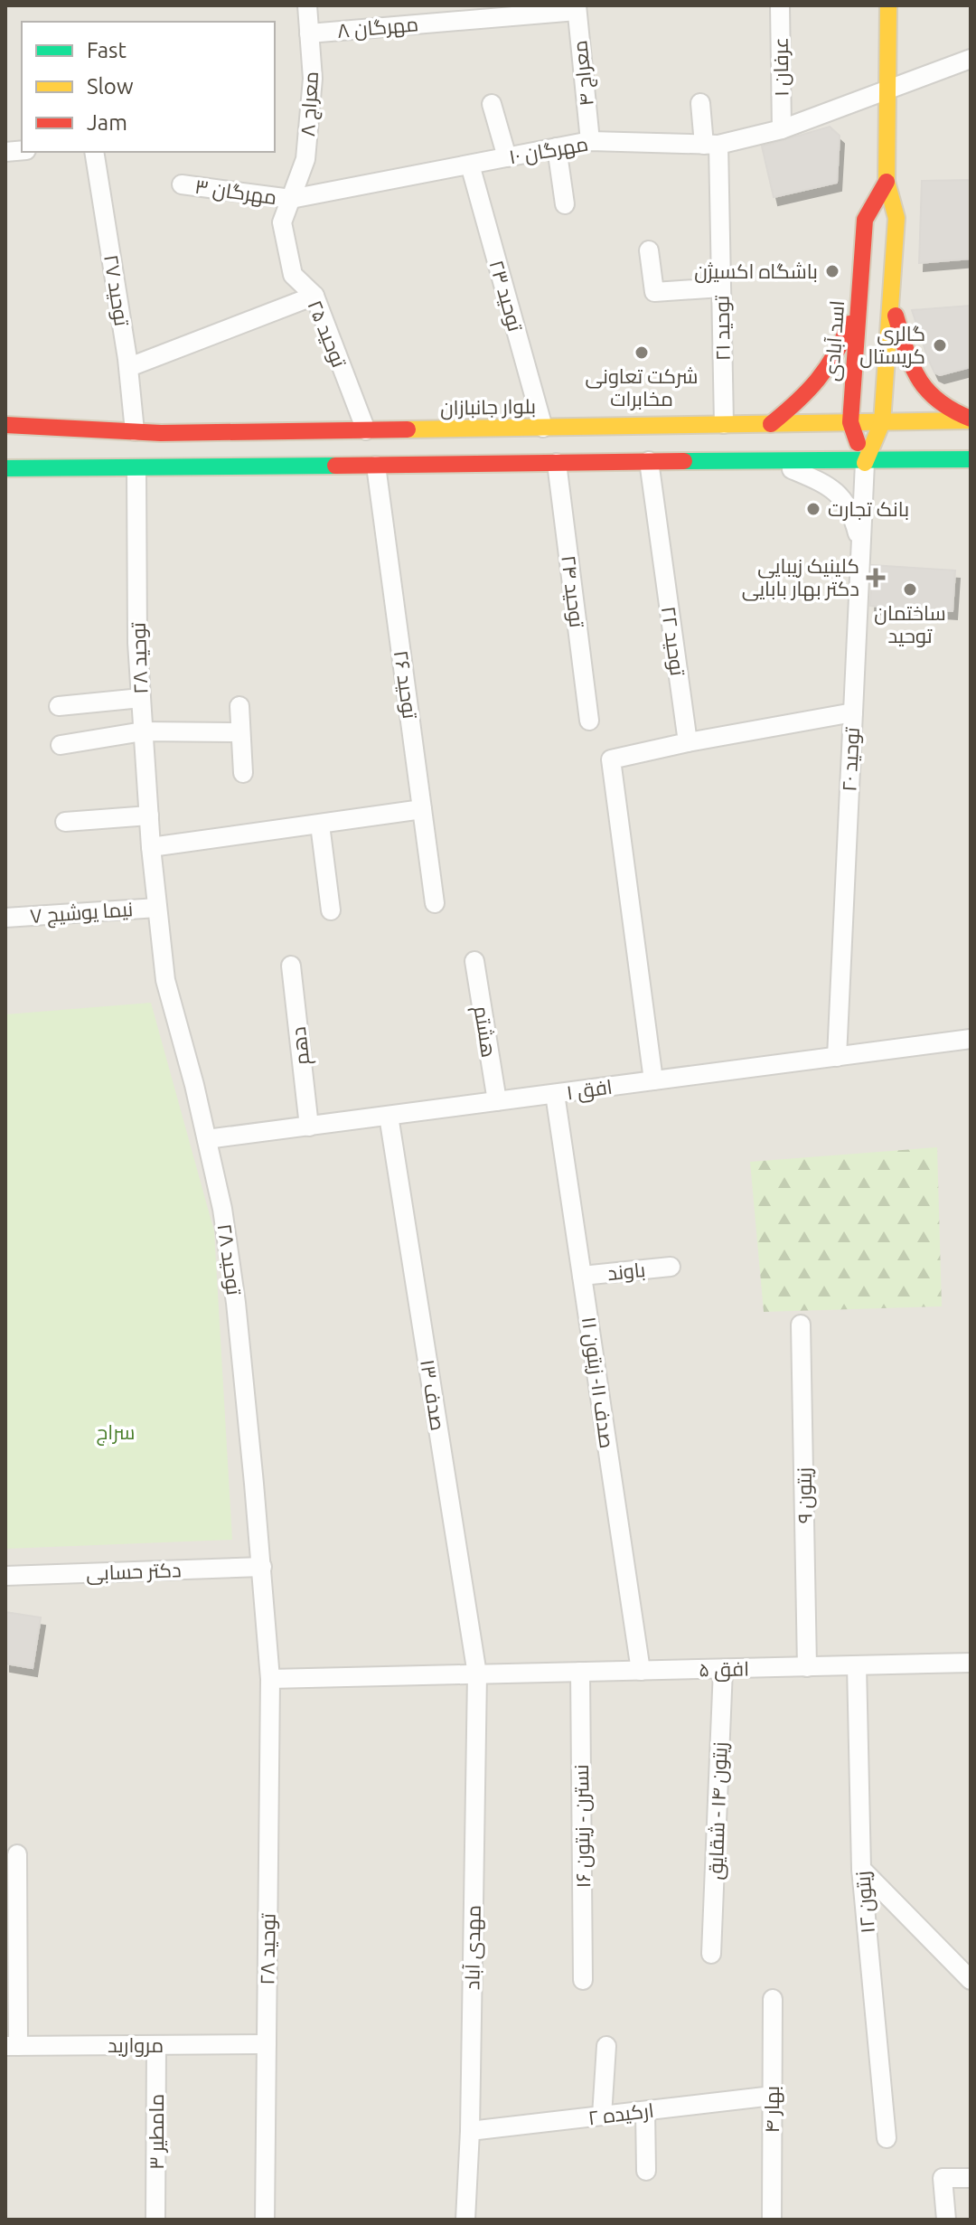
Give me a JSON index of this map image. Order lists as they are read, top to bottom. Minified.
{"streets":{"main road":["اسد آبادی","بلوار جانبازان"],"street":["مهرگان ۸","عرفان ۱","معراج ۴","معراج ۸","مهرگان ۱۰","مهرگان ۳","توحید ۲۷","توحید ۲۳","توحید ۲۱","توحید ۲۵","توحید ۲۴","توحید ۲۲","توحید ۲۸","توحید ۲۶","توحید ۲۰","نیما یوشیج ۷","هشتم","دهم","افق ۱","باوند","صدف ۱۱- زیتون ۱۱","صدف ۱۳","زیتون ۹","دکتر حسابی","افق ۵","زیتون ۱۴ - شقایق","نسترن - زیتون ۱۶","زیتون ۱۲","مهدی آباد","مروارید","بهار ۴","ارکیده ۲","مامطیر ۳"]},"crossings":[["مهرگان ۸","معراج ۴"],["مهرگان ۸","معراج ۸"],["عرفان ۱","مهرگان ۱۰"],["معراج ۴","مهرگان ۱۰"],["معراج ۸","مهرگان ۱۰"],["معراج ۸","مهرگان ۳"],["معراج ۸","توحید ۲۵"],["مهرگان ۱۰","مهرگان ۳"],["مهرگان ۱۰","توحید ۲۳"],["مهرگان ۱۰","توحید ۲۱"],["مهرگان ۱۰","توحید ۲۵"],["مهرگان ۱۰","اسد آبادی"],["مهرگان ۳","توحید ۲۵"],["توحید ۲۷","بلوار جانبازان"],["توحید ۲۳","بلوار جانبازان"],["توحید ۲۱","بلوار جانبازان"],["توحید ۲۵","بلوار جانبازان"],["اسد آبادی","بلوار جانبازان"],["اسد آبادی","توحید ۲۰"],["توحید ۲۸","نیما یوشیج ۷"],["توحید ۲۸","افق ۱"],["توحید ۲۸","دکتر حسابی"],["توحید ۲۸","مروارید"],["توحید ۲۰","افق ۱"],["هشتم","افق ۱"],["دهم","افق ۱"],["افق ۱","صدف ۱۱- زیتون ۱۱"],["افق ۱","صدف ۱۳"],["باوند","صدف ۱۱- زیتون ۱۱"],["صدف ۱۱- زیتون ۱۱","افق ۵"],["صدف ۱۳","افق ۵"],["صدف ۱۳","مهدی آباد"],["زیتون ۹","افق ۵"],["افق ۵","زیتون ۱۴ - شقایق"],["افق ۵","نسترن - زیتون ۱۶"],["افق ۵","زیتون ۱۲"],["افق ۵","مهدی آباد"],["مهدی آباد","ارکیده ۲"],["مروارید","مامطیر ۳"],["بهار ۴","ارکیده ۲"]],"parks":["سراج"],"places":{"other":["باشگاه اکسیژن","گالری کریستال","شرکت تعاونی مخابرات","بانک تجارت","ساختمان توحید"],"health":["کلینیک زیبایی دکتر بهار بابایی"]},"legend":["Fast","Slow","Jam"]}
